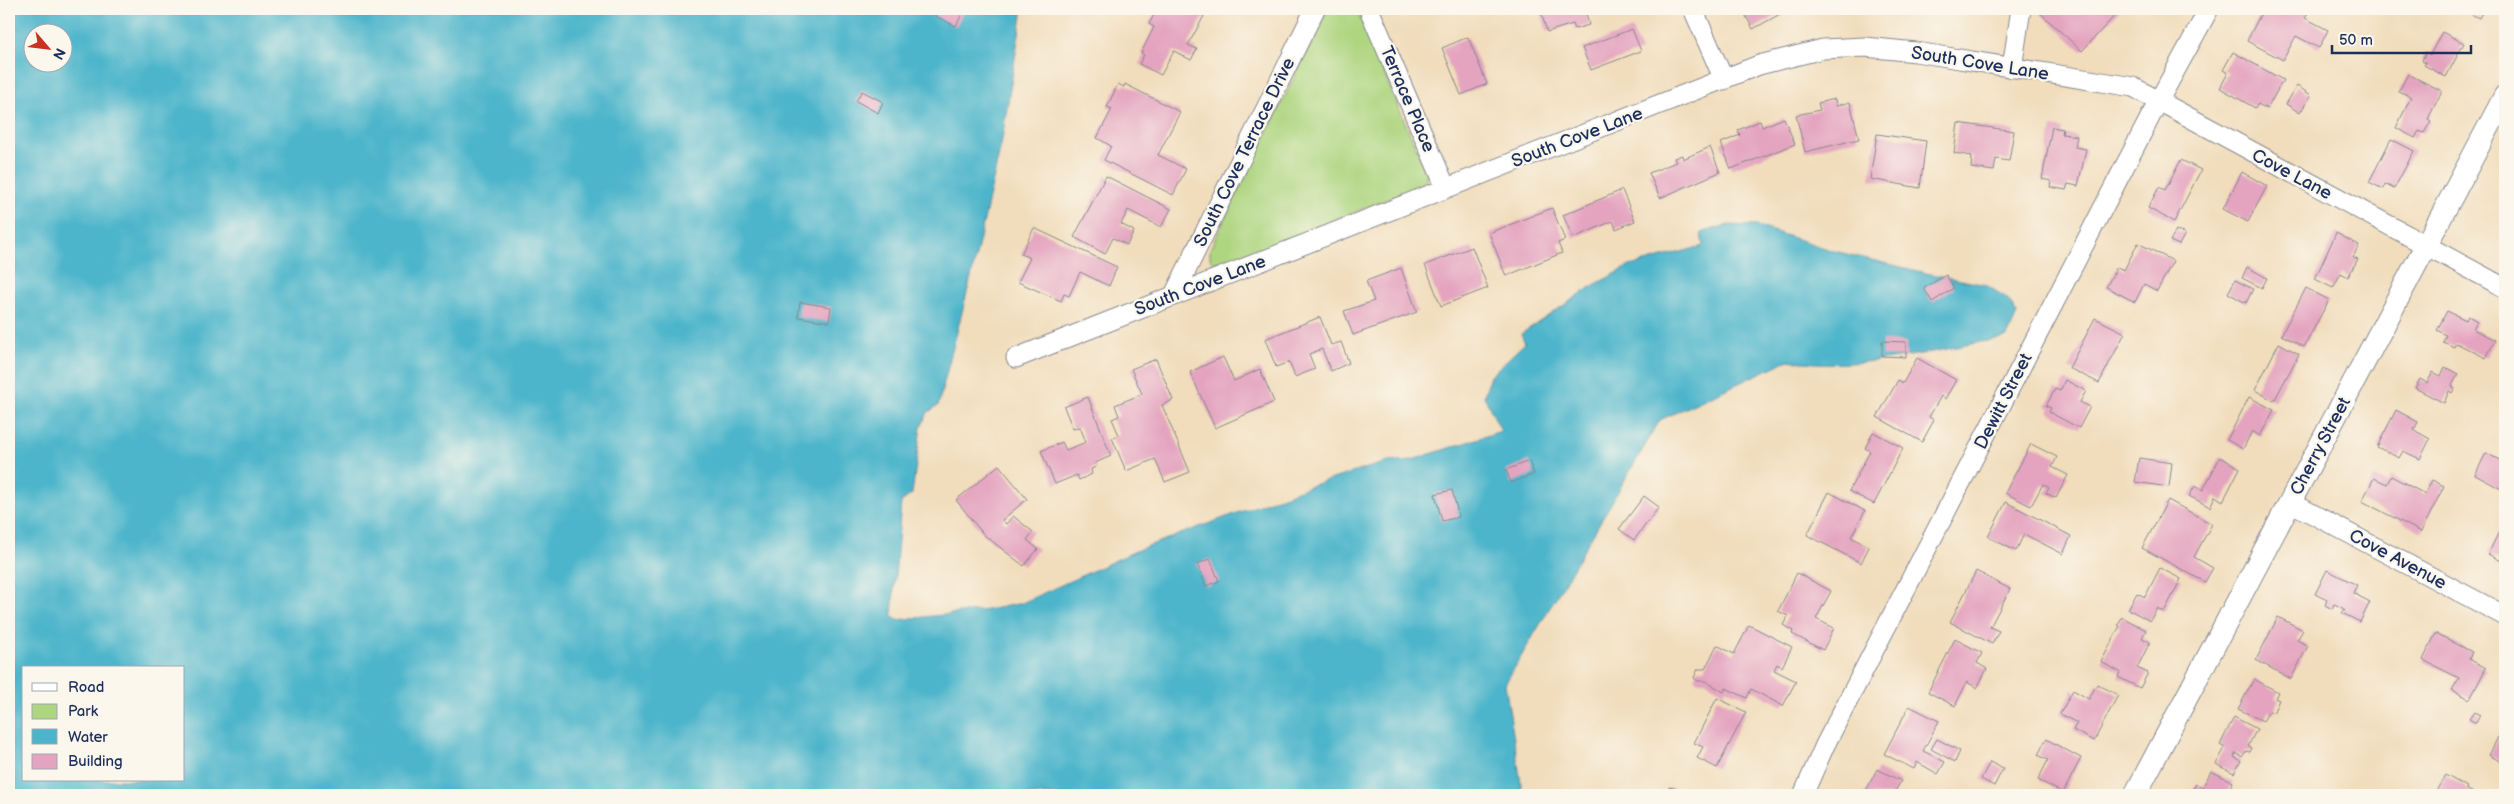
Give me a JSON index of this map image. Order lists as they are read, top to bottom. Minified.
{"streets":{"street":["South Cove Lane","Terrace Place","South Cove Terrace Drive","Cove Lane","Dewitt Street","Cherry Street","Cove Avenue"]},"crossings":[["South Cove Lane","Terrace Place"],["South Cove Lane","South Cove Terrace Drive"],["South Cove Lane","Cove Lane"],["South Cove Lane","Dewitt Street"],["Cove Lane","Dewitt Street"],["Cove Lane","Cherry Street"],["Cherry Street","Cove Avenue"]],"legend":["Road","Park","Water","Building"],"scale_bar":"50 m","north":"bottom right"}
